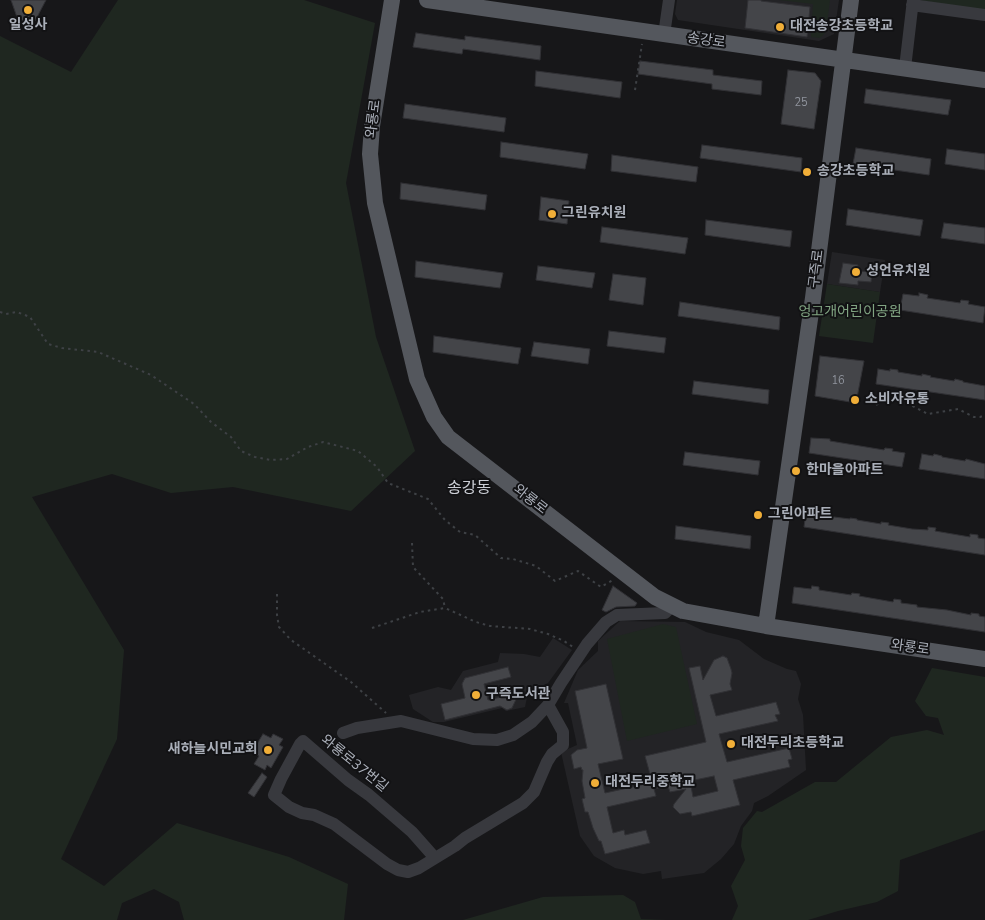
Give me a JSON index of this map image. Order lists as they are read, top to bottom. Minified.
{"streets":{"main road":["송강로","와룡로","구즉로"],"street":["와룡로37번길"]},"crossings":[["송강로","구즉로"],["와룡로","구즉로"]],"districts":["송강동"],"parks":["엉고개어린이공원"],"places":["일성사","대전송강초등학교","송강초등학교","그린유치원","성언유치원","소비자유통","한마을아파트","그린아파트","구즉도서관","대전두리초등학교","새하늘시민교회","대전두리중학교"],"house_numbers":["25","16"]}
